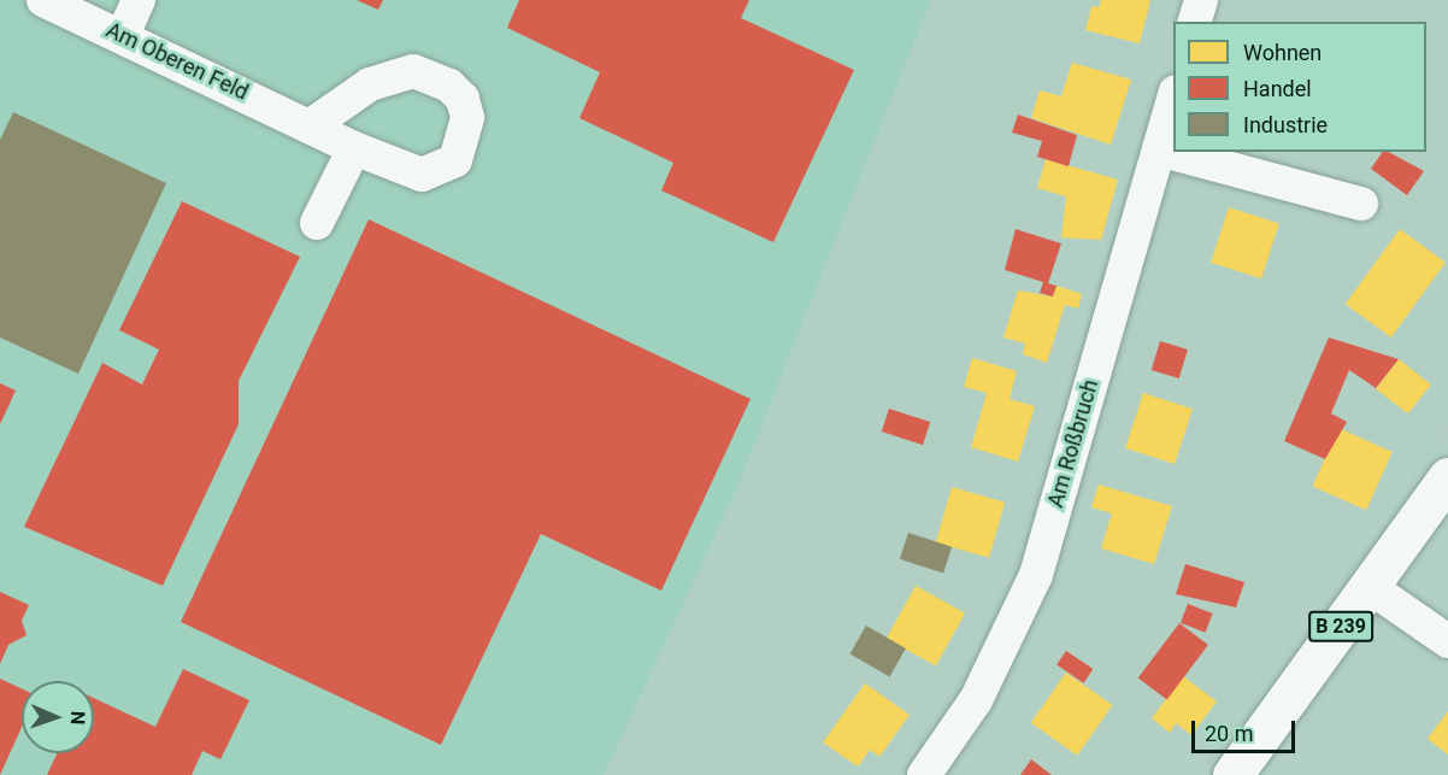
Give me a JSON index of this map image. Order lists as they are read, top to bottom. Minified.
{"streets":{"main road":["B 239"],"street":["Am Oberen Feld","Am Roßbruch"]},"legend":["Wohnen","Handel","Industrie"],"scale_bar":"20 m","north":"right"}
